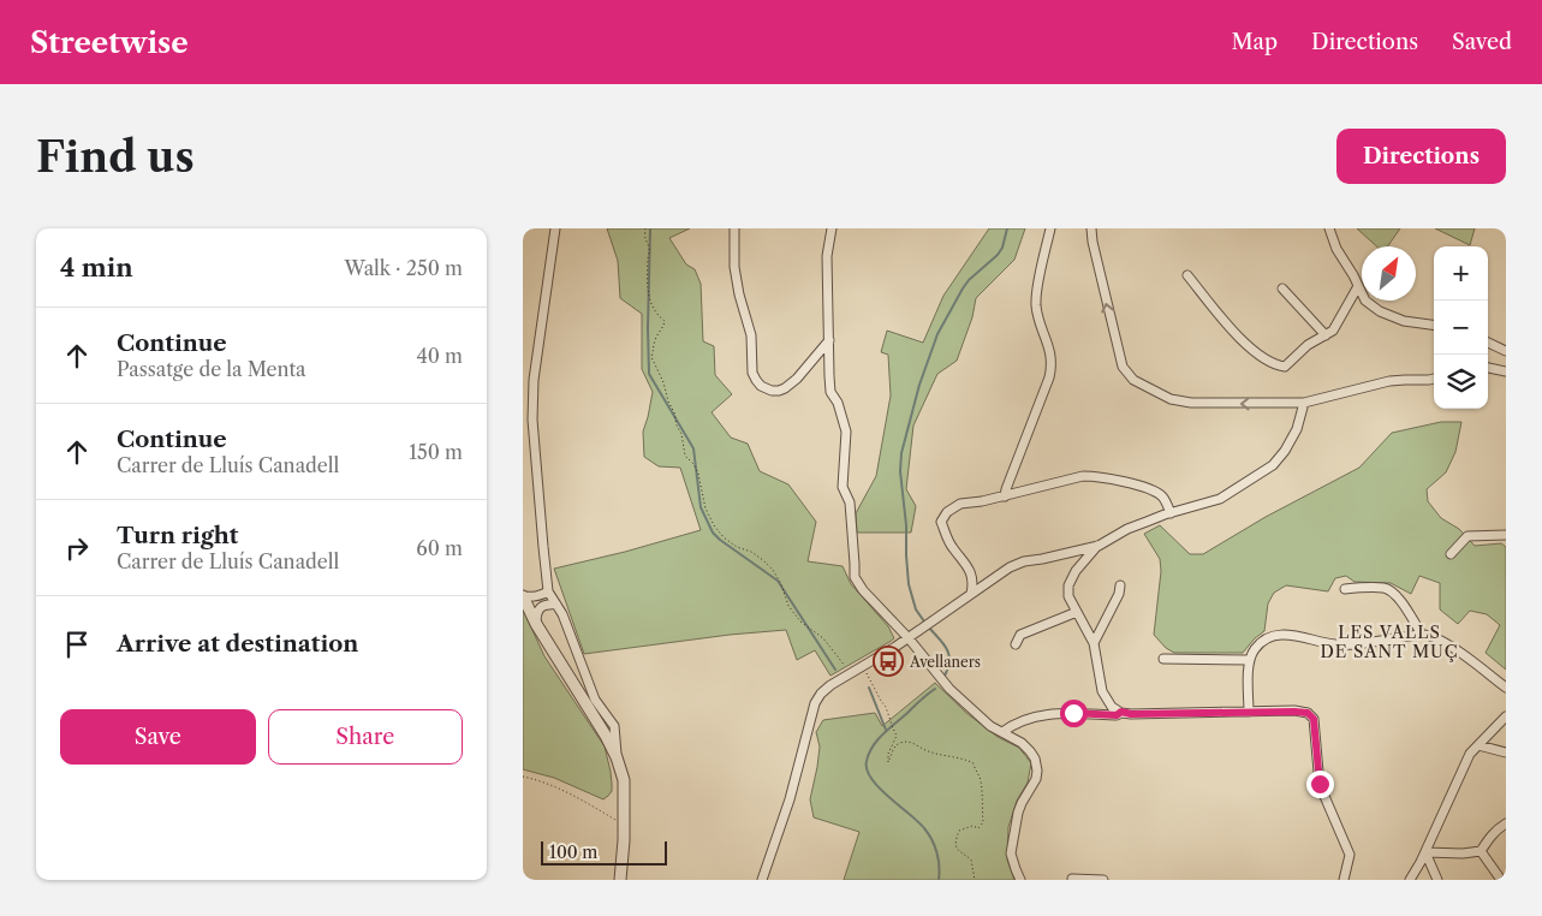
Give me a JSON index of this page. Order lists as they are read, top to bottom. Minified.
{"districts":["LES VALLS DE SANT MUÇ"],"places":{"bus stop":["Avellaners"]},"scale_bar":"100 m","north":"top right","page":{"header":"Streetwise","nav":["Map","Directions","Saved"],"buttons":["Directions",["Save","Share"]],"title":"Find us","heading":["4 min","Walk · 250 m"],"map_buttons":["+","−"],"list":[["Continue","Passatge de la Menta","40 m"],["Continue","Carrer de Lluís Canadell","150 m"],["Turn right","Carrer de Lluís Canadell","60 m"],"Arrive at destination"],"scale":"100 m"}}
